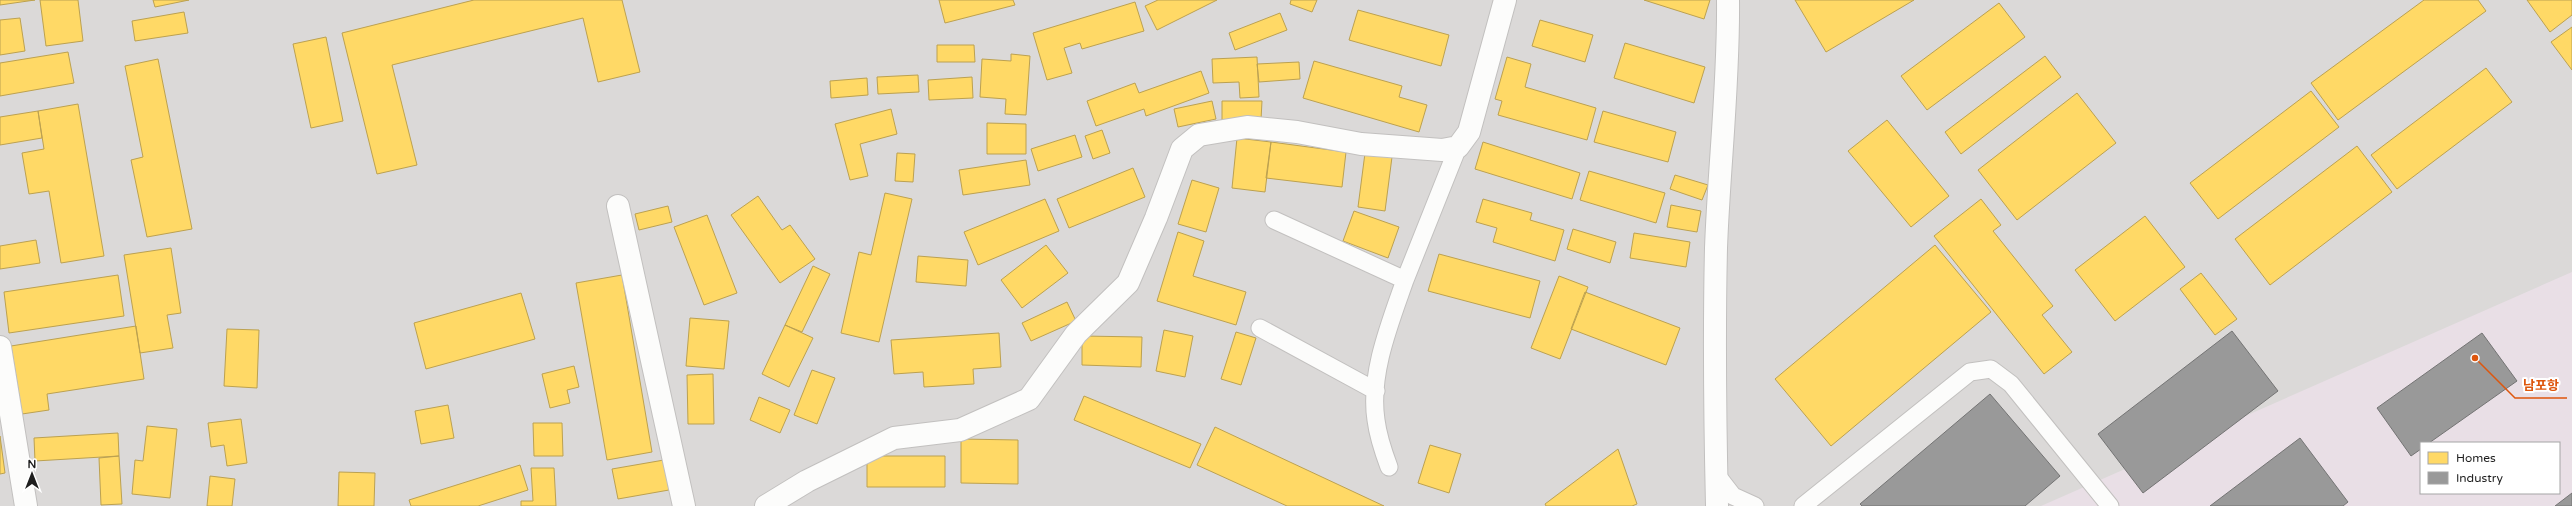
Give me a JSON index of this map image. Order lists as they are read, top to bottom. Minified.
{"places":["남포항"],"legend":["Homes","Industry"],"north":"top"}
